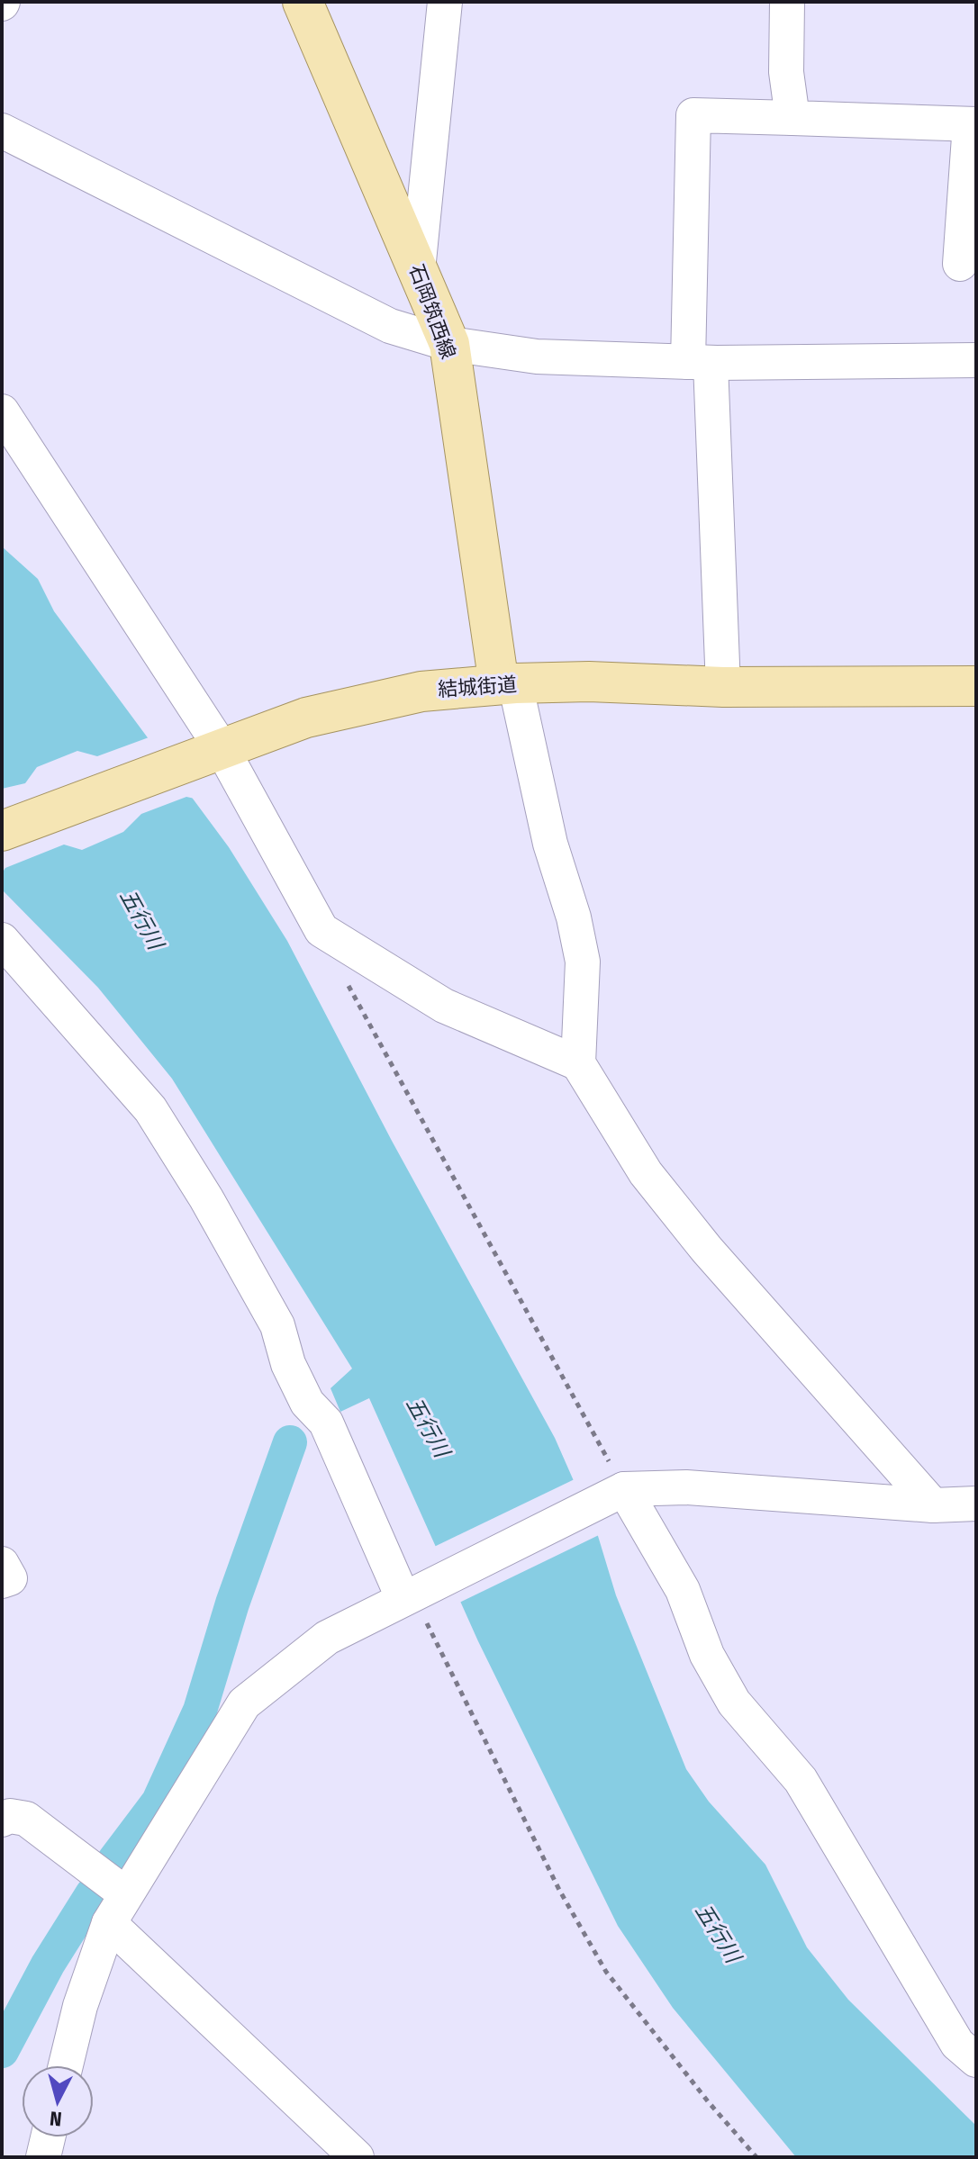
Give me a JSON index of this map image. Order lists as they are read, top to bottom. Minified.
{"streets":{"main road":["石岡筑西線","結城街道"]},"crossings":[["石岡筑西線","結城街道"]],"water":["五行川"],"north":"bottom"}
